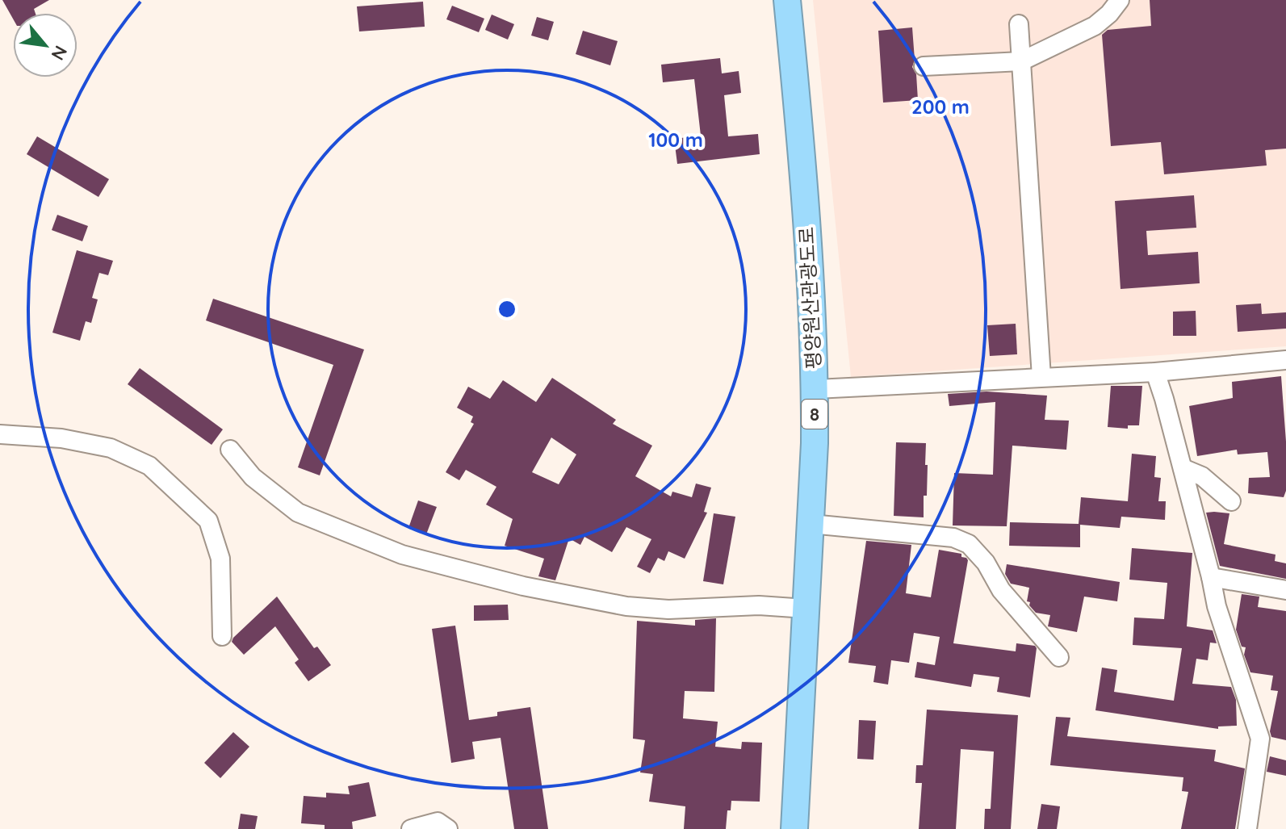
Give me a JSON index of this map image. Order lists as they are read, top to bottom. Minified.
{"streets":{"highway":["평양원산관광도로","8"]},"north":"bottom right","rings":["200 m","100 m"]}
